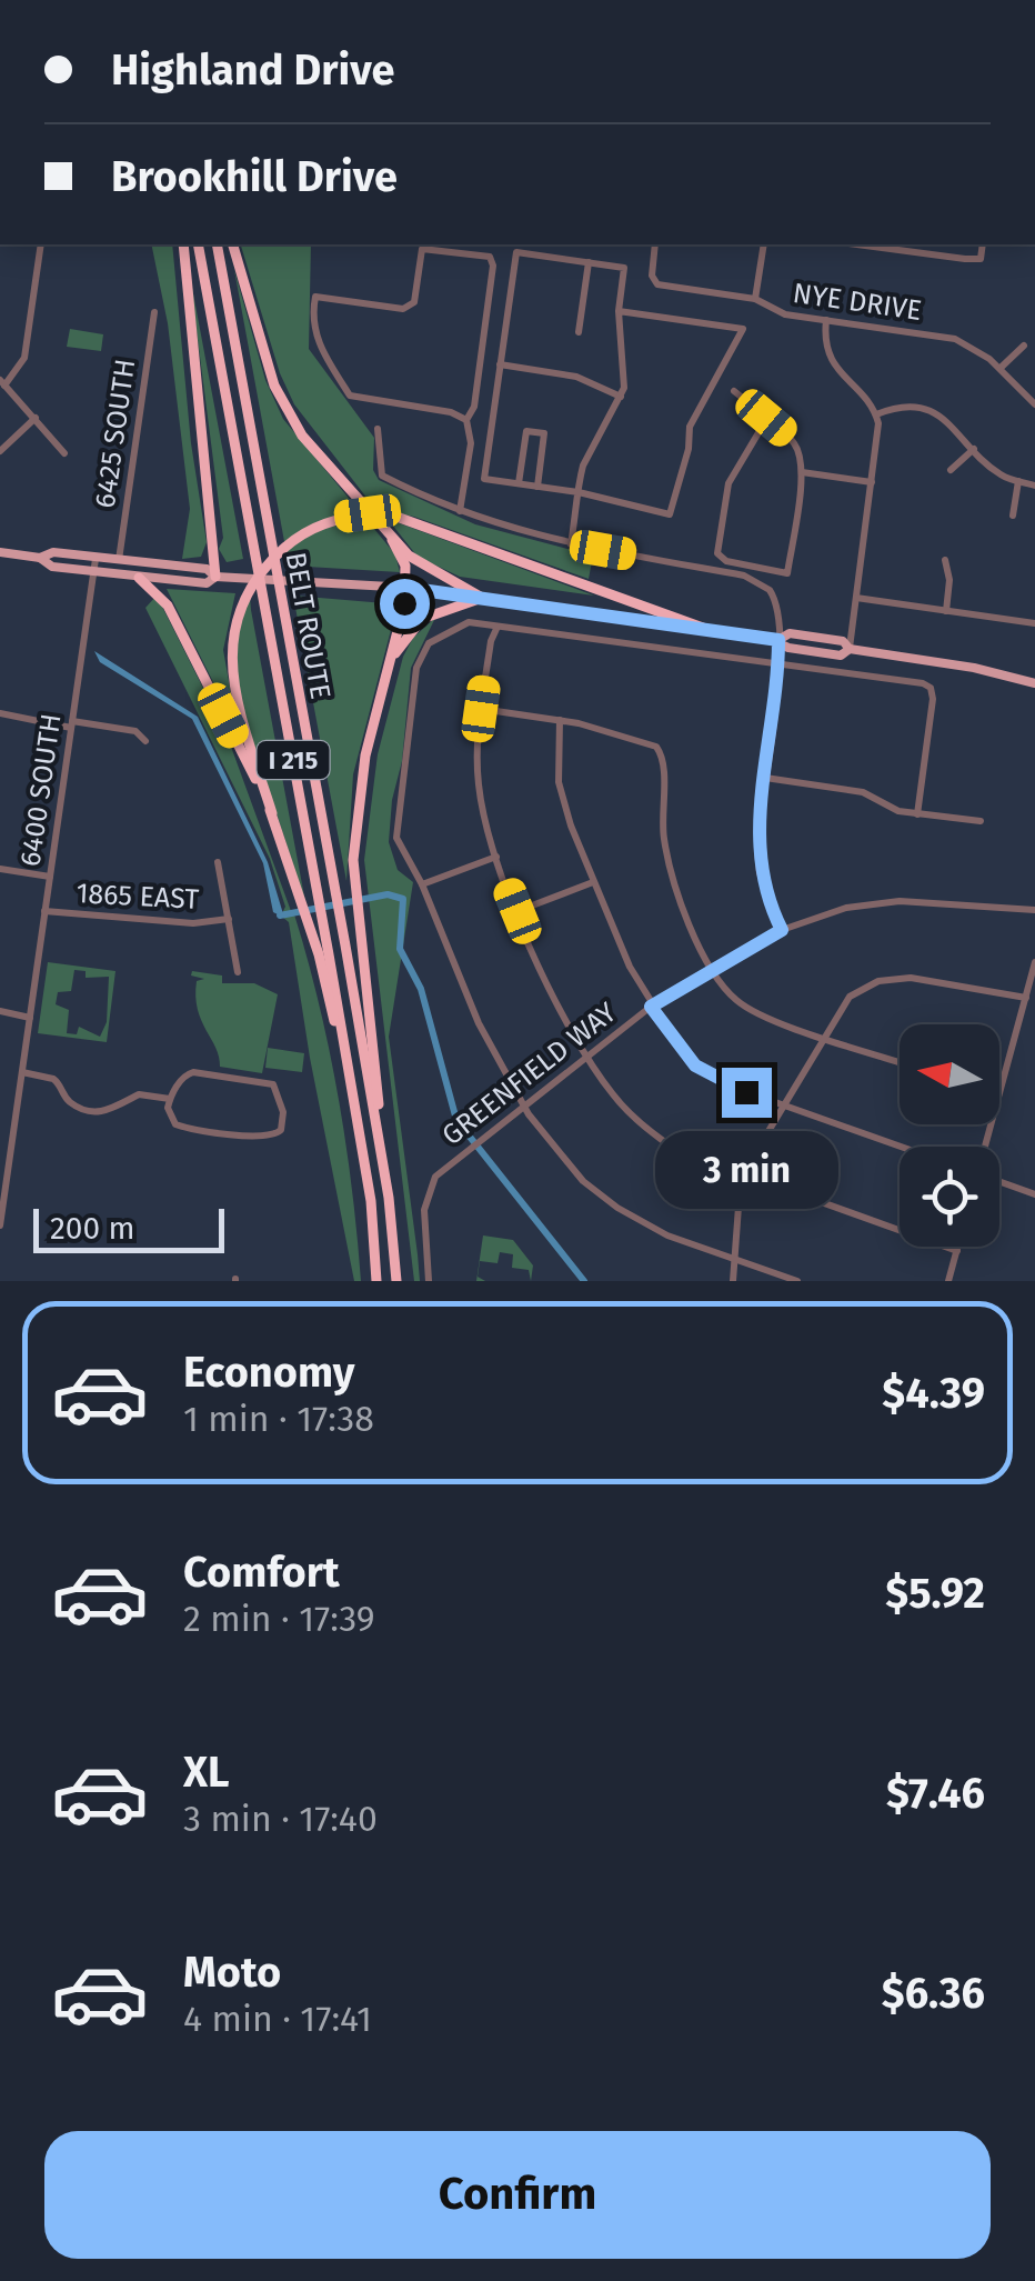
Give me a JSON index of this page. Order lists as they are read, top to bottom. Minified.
{"streets":{"highway":["BELT ROUTE","I 215"],"street":["NYE DRIVE","6425 SOUTH","6400 SOUTH","1865 EAST","GREENFIELD WAY"]},"crossings":[["6400 SOUTH","1865 EAST"]],"scale_bar":"200 m","north":"left","page":{"banner":["Highland Drive","Brookhill Drive"],"bubble":"3 min","scale":"200 m","list":[{"name":"Economy","note":"1 min · 17:38","value":"$4.39"},{"name":"Comfort","note":"2 min · 17:39","value":"$5.92"},{"name":"XL","note":"3 min · 17:40","value":"$7.46"},{"name":"Moto","note":"4 min · 17:41","value":"$6.36"}],"buttons":"Confirm"}}
